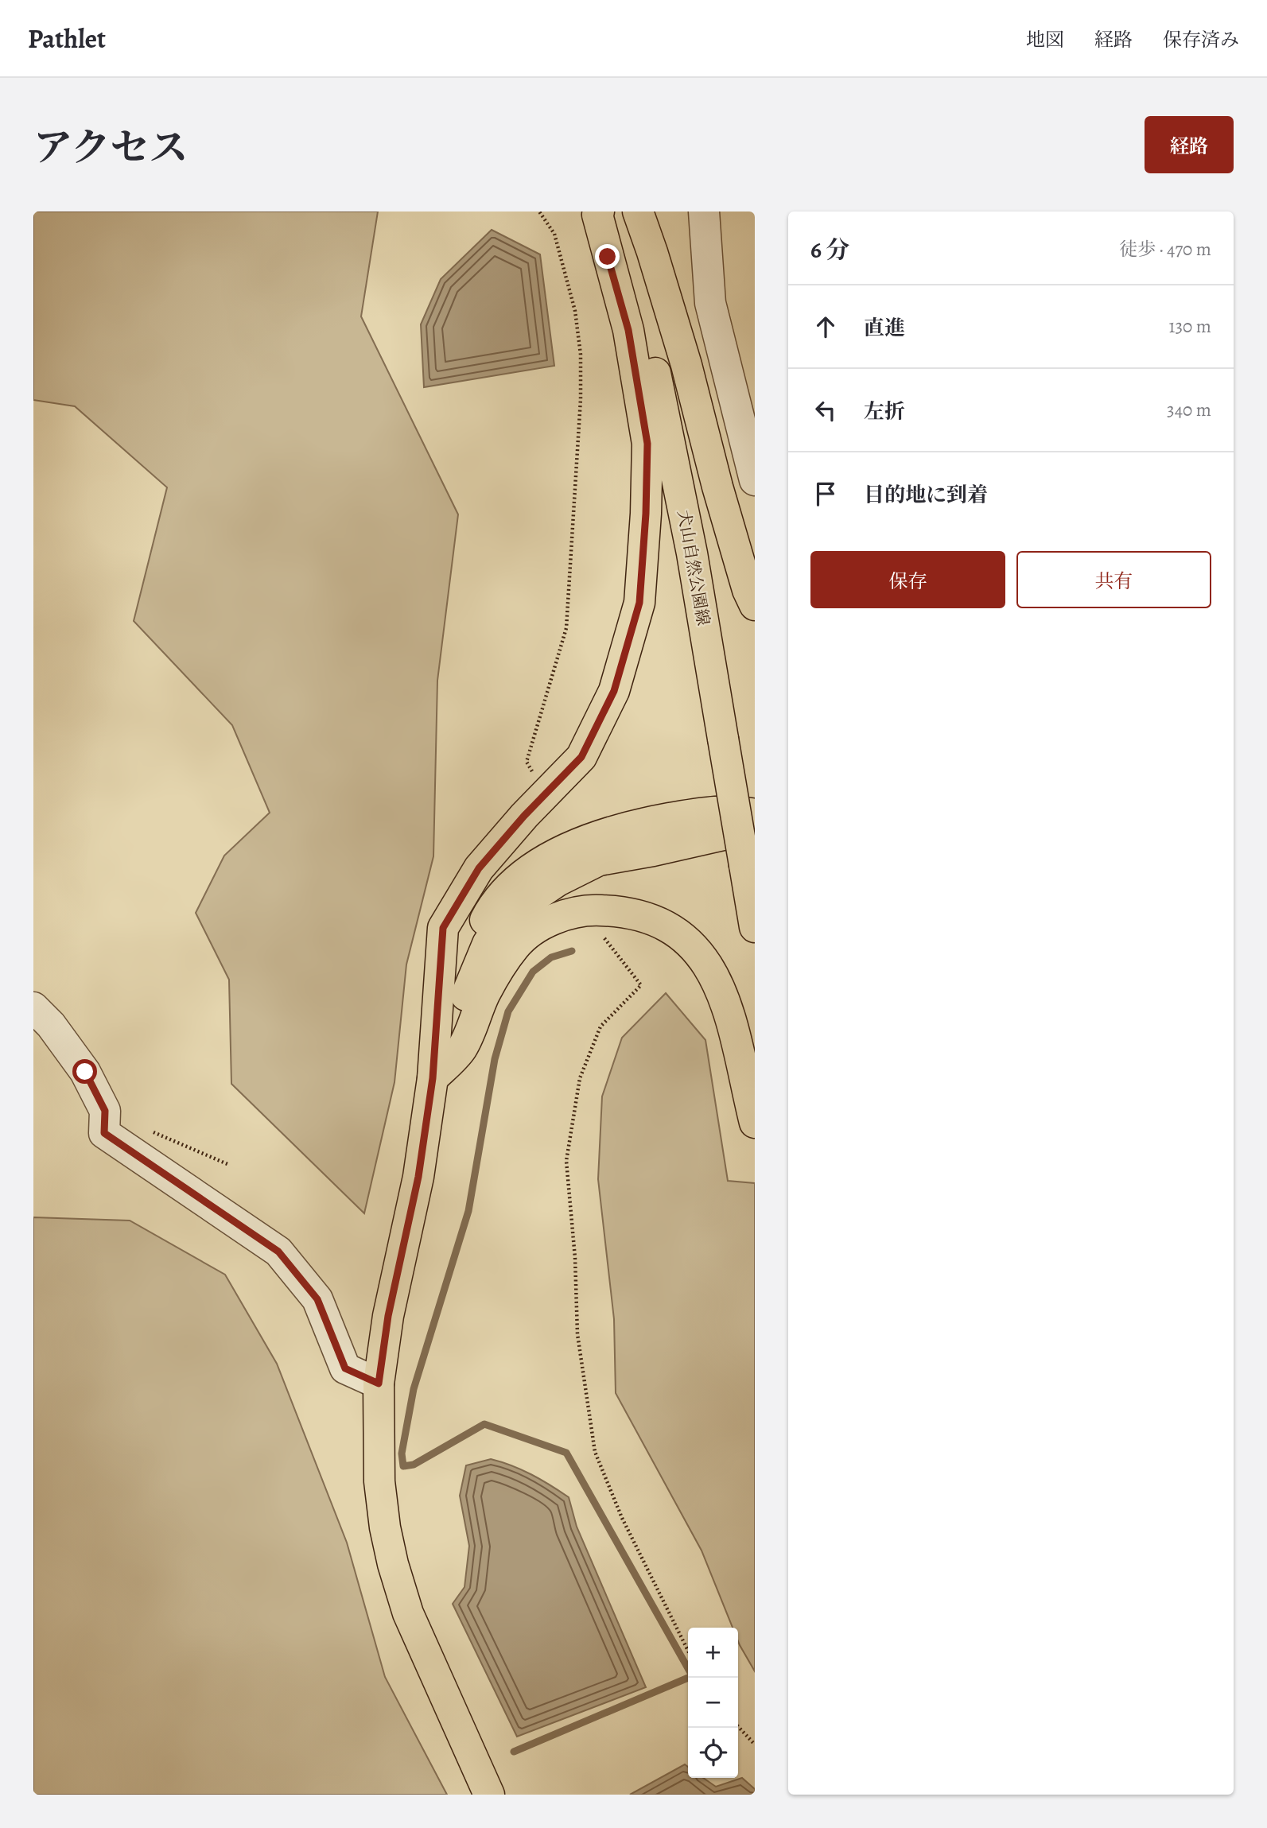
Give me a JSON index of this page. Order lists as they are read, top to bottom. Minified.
{"streets":{"main road":["犬山自然公園線"]},"page":{"header":"Pathlet","nav":["地図","経路","保存済み"],"title":"アクセス","buttons":["経路",["保存","共有"]],"heading":["6 分","徒歩 · 470 m"],"list":[["直進","130 m"],["左折","340 m"],"目的地に到着"],"map_buttons":["+","−"]}}
